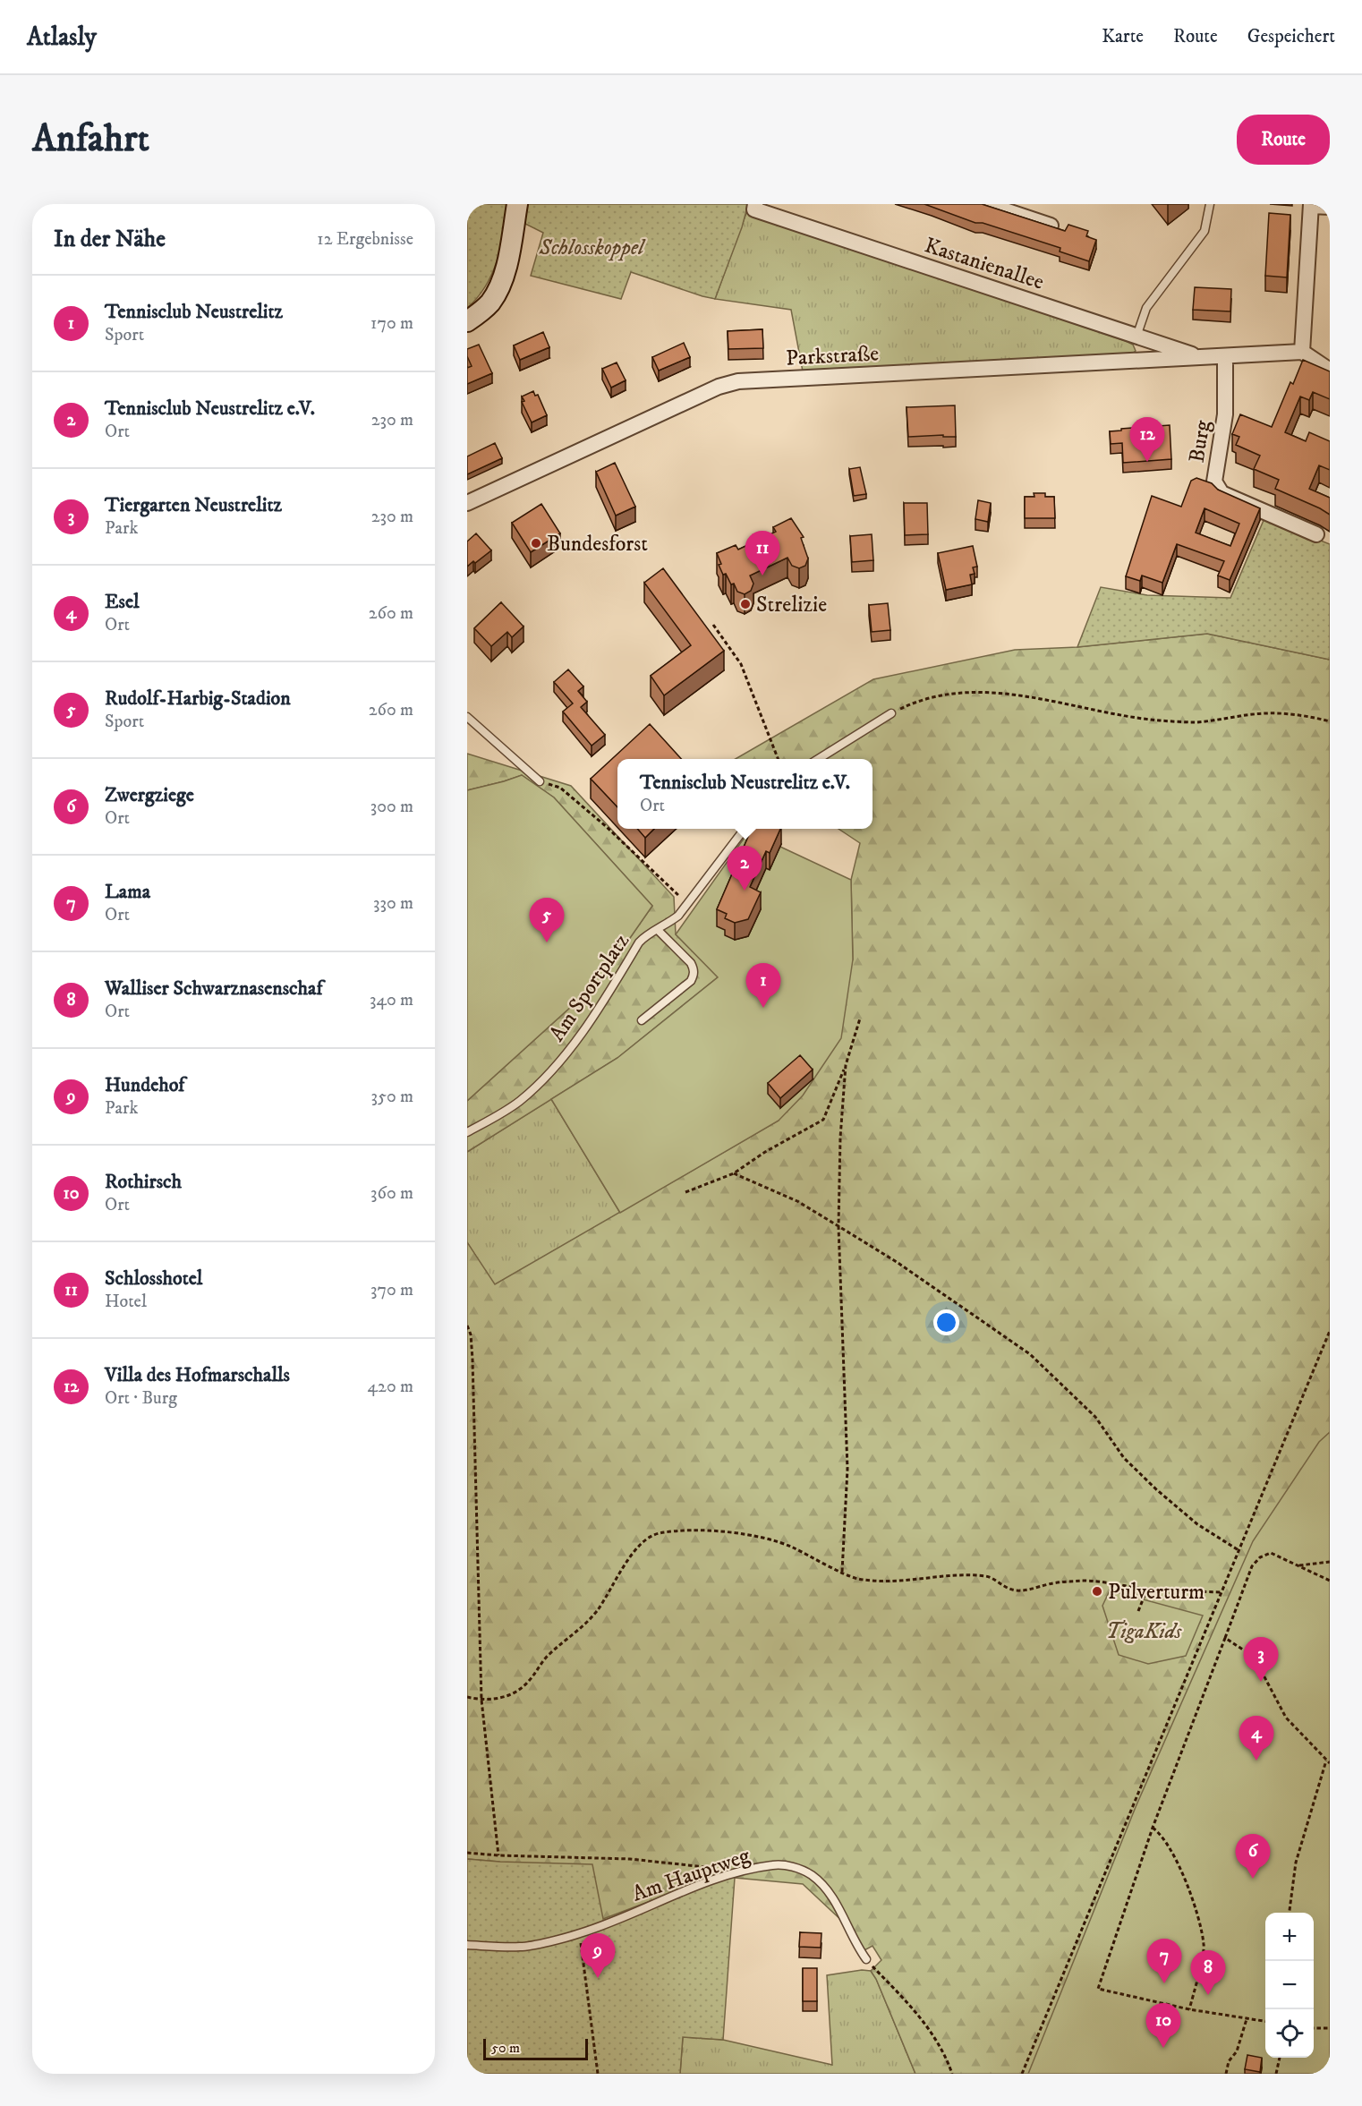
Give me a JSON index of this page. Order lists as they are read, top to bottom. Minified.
{"streets":{"street":["Kastanienallee","Parkstraße","Burg"],"lane":["Am Sportplatz","Am Hauptweg"]},"crossings":[["Kastanienallee","Parkstraße"],["Parkstraße","Burg"]],"parks":["Schlosskoppel","TigaKids"],"places":["Bundesforst","Strelizie","Pulverturm"],"scale_bar":"50 m","page":{"header":"Atlasly","nav":["Karte","Route","Gespeichert"],"buttons":"Route","title":"Anfahrt","heading":["In der Nähe","12 Ergebnisse"],"list":[{"mark":"1","name":"Tennisclub Neustrelitz","note":"Sport","value":"170 m"},{"mark":"2","name":"Tennisclub Neustrelitz e.V.","note":"Ort","value":"230 m"},{"mark":"3","name":"Tiergarten Neustrelitz","note":"Park","value":"230 m"},{"mark":"4","name":"Esel","note":"Ort","value":"260 m"},{"mark":"5","name":"Rudolf-Harbig-Stadion","note":"Sport","value":"260 m"},{"mark":"6","name":"Zwergziege","note":"Ort","value":"300 m"},{"mark":"7","name":"Lama","note":"Ort","value":"330 m"},{"mark":"8","name":"Walliser Schwarznasenschaf","note":"Ort","value":"340 m"},{"mark":"9","name":"Hundehof","note":"Park","value":"350 m"},{"mark":"10","name":"Rothirsch","note":"Ort","value":"360 m"},{"mark":"11","name":"Schlosshotel","note":"Hotel","value":"370 m"},{"mark":"12","name":"Villa des Hofmarschalls","note":"Ort · Burg","value":"420 m"}],"pins":["12","11","2","5","1","3","4","6","9","7","8","10"],"popup":["Tennisclub Neustrelitz e.V.","Ort"],"map_buttons":["+","−"],"scale":"50 m"}}
